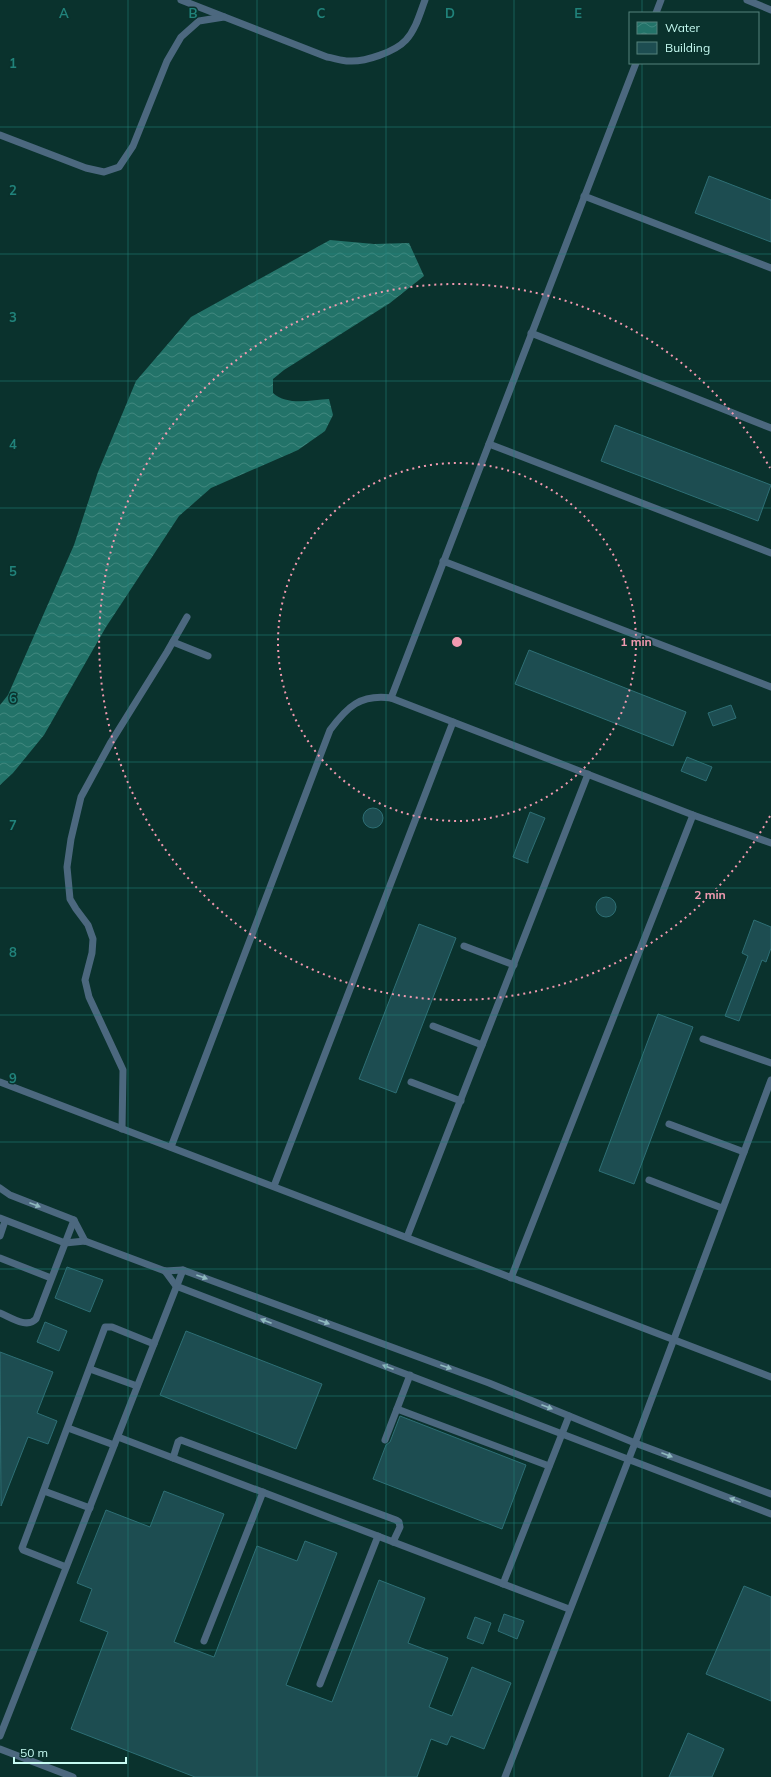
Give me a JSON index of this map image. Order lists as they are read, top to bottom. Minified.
{"legend":["Water","Building"],"scale_bar":"50 m","grid":{"columns":["A","B","C","D","E"],"rows":["1","2","3","4","5","6","7","8","9"]},"rings":["1 min","2 min"]}
